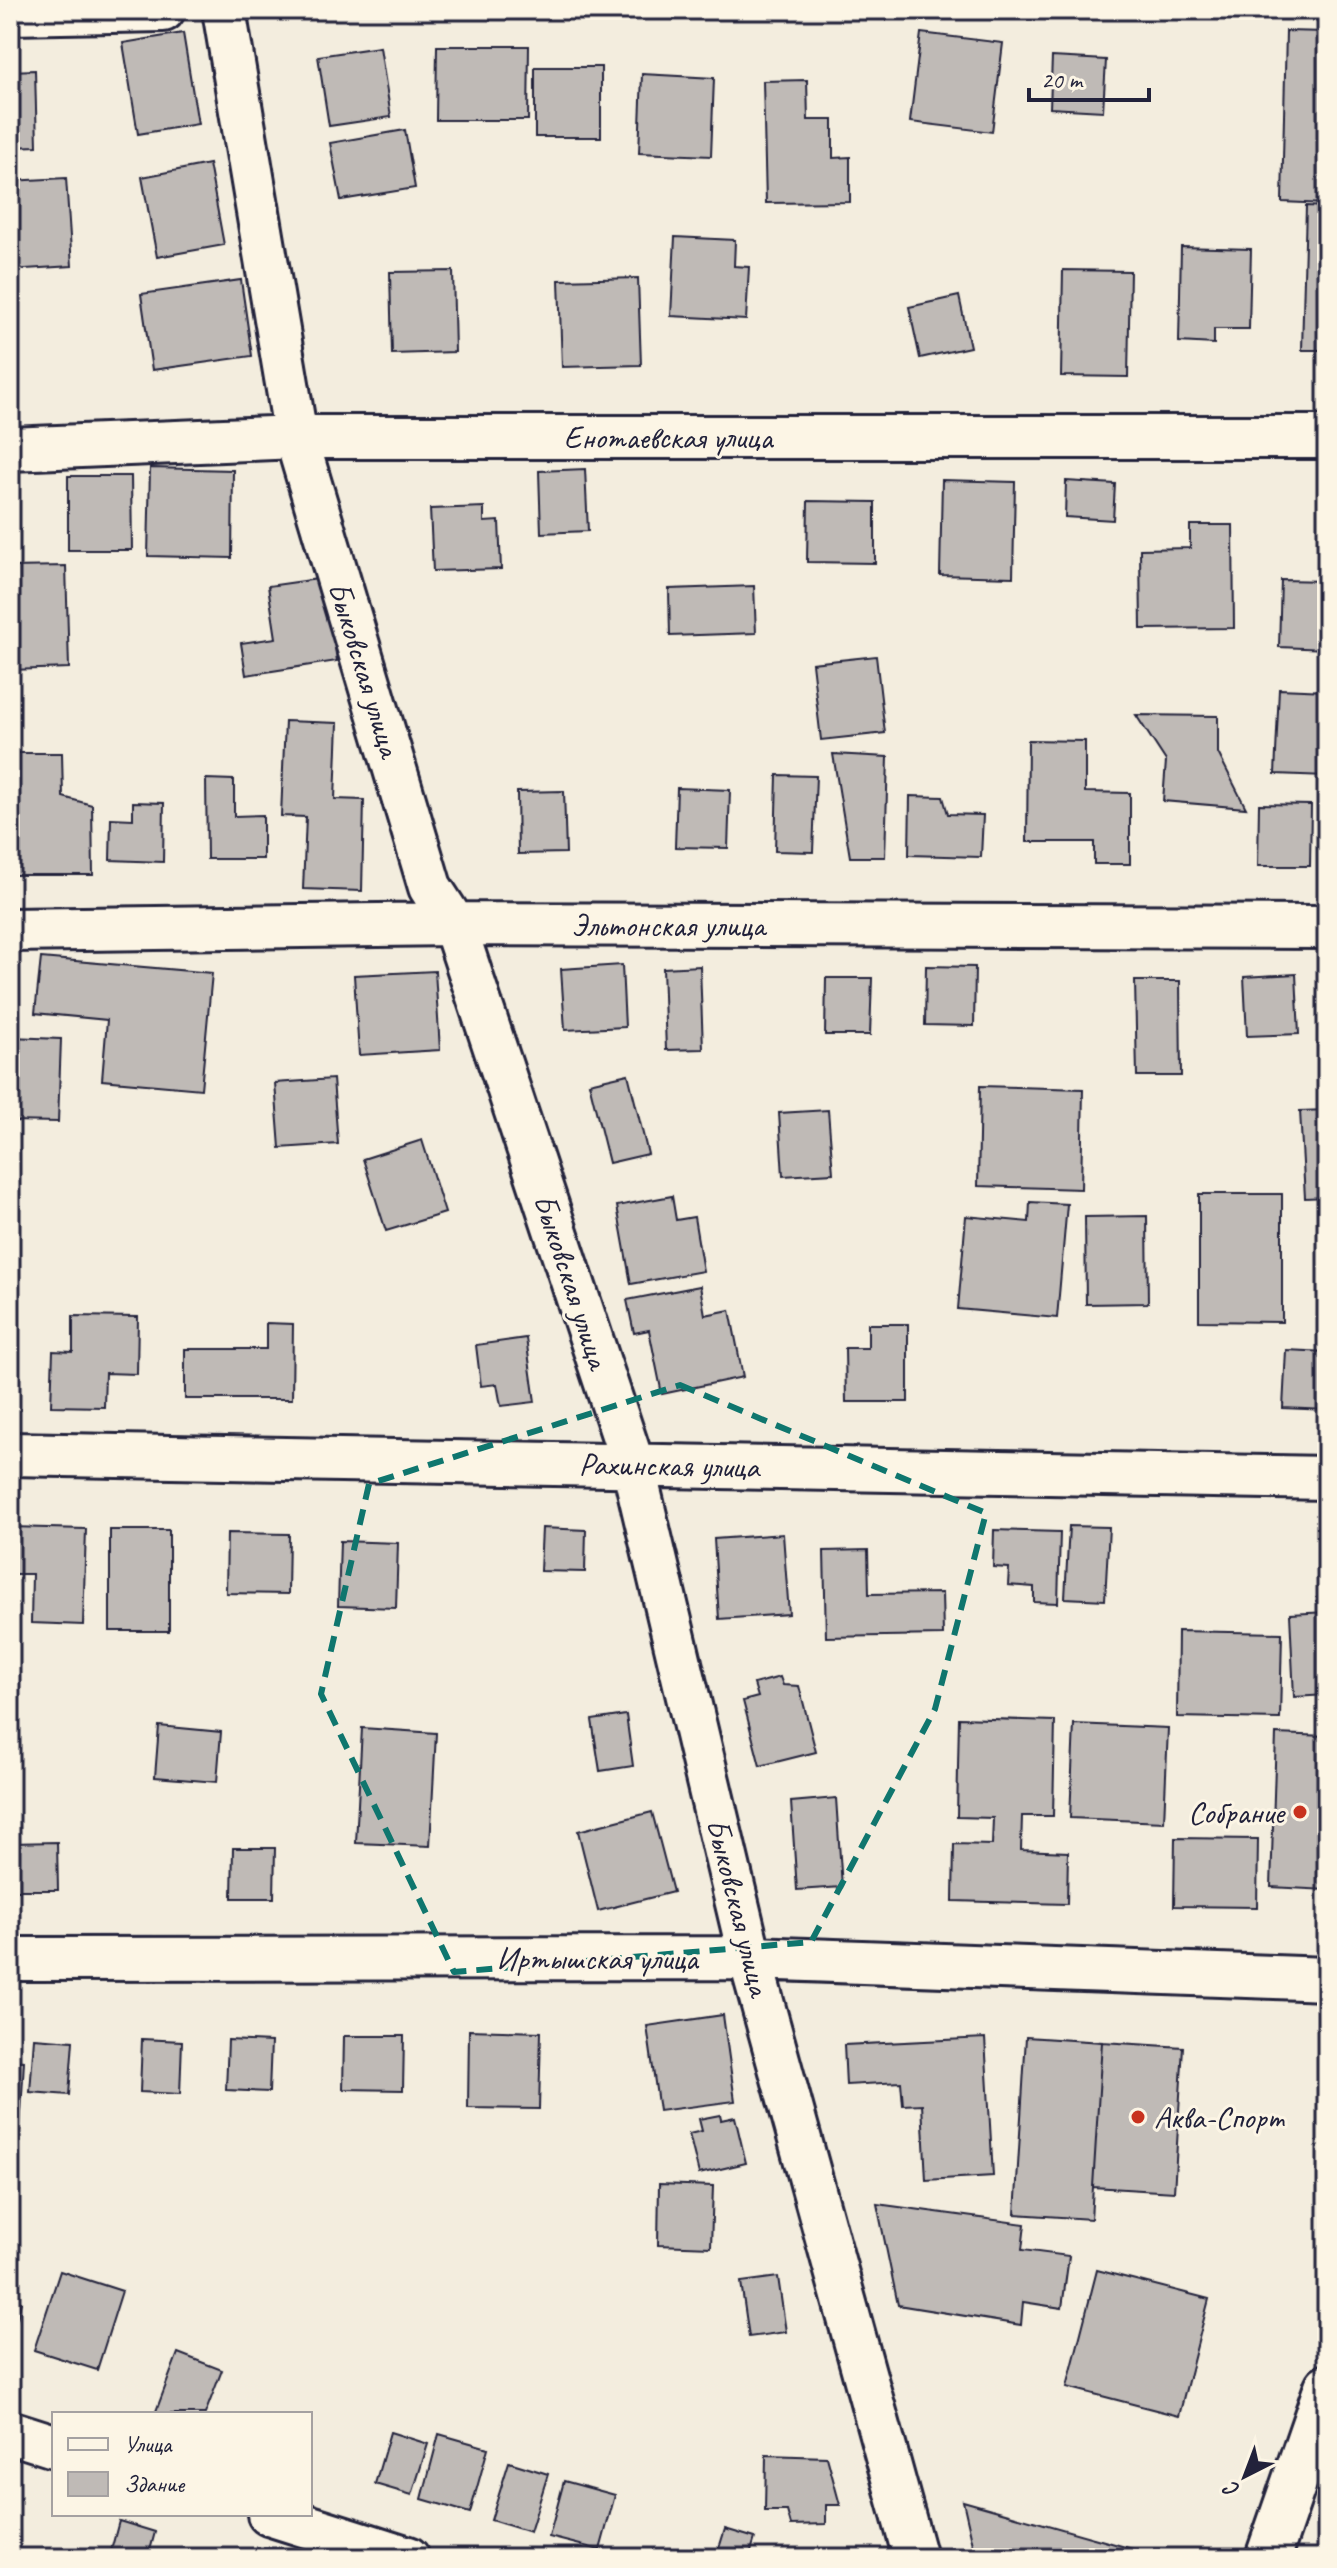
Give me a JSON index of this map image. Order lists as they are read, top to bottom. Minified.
{"streets":{"street":["Енотаевская улица","Быковская улица","Эльтонская улица","Рахинская улица","Иртышская улица"]},"crossings":[["Енотаевская улица","Быковская улица"],["Быковская улица","Эльтонская улица"],["Быковская улица","Рахинская улица"],["Быковская улица","Иртышская улица"]],"places":["Собрание","Аква-Спорт"],"legend":["Улица","Здание"],"scale_bar":"20 m","north":"bottom left"}
